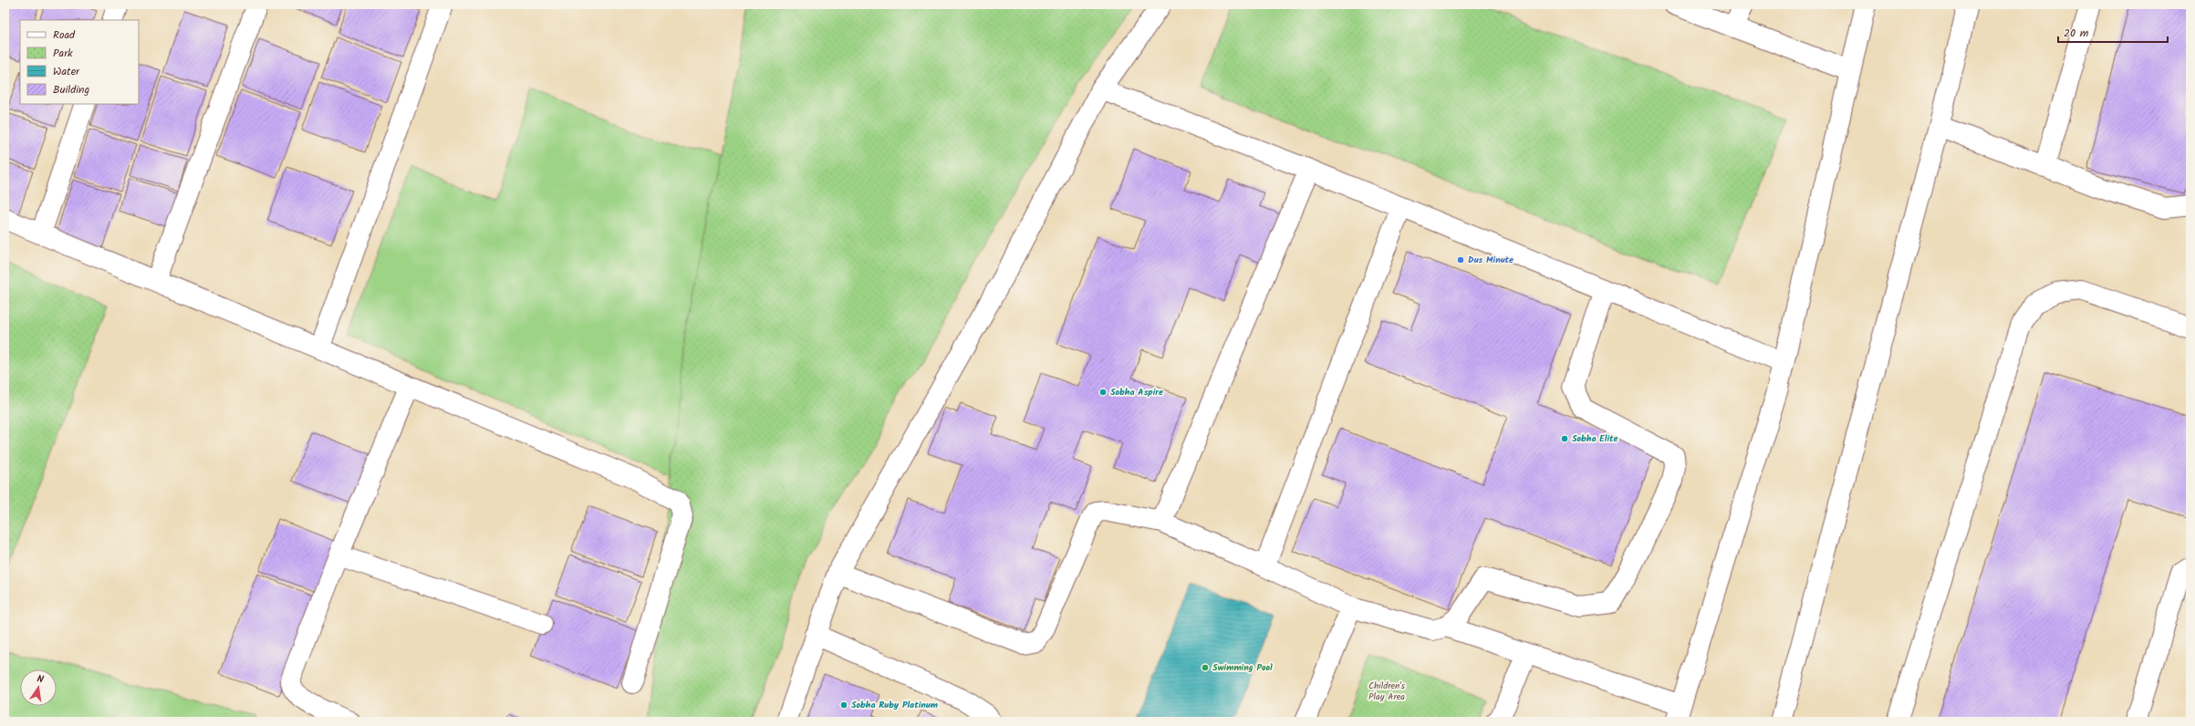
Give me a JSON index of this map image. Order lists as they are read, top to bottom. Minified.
{"parks":["Children's Play Area"],"places":["Dus Minute","Sobha Aspire","Sobha Elite","Swimming Pool","Sobha Ruby Platinum"],"legend":["Road","Park","Water","Building"],"scale_bar":"20 m","north":"top"}
